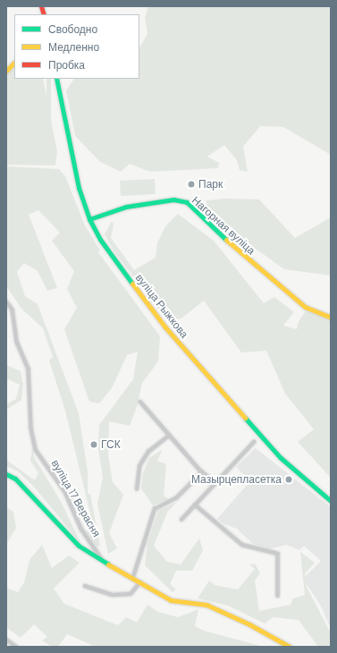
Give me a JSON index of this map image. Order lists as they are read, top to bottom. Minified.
{"streets":{"street":["Нагорная вуліца","вуліца Рыжкова","вуліца 17 Верасня"]},"crossings":[["Нагорная вуліца","вуліца Рыжкова"]],"places":["Парк","ГСК","Мазырцепласетка"],"legend":["Свободно","Медленно","Пробка"]}
